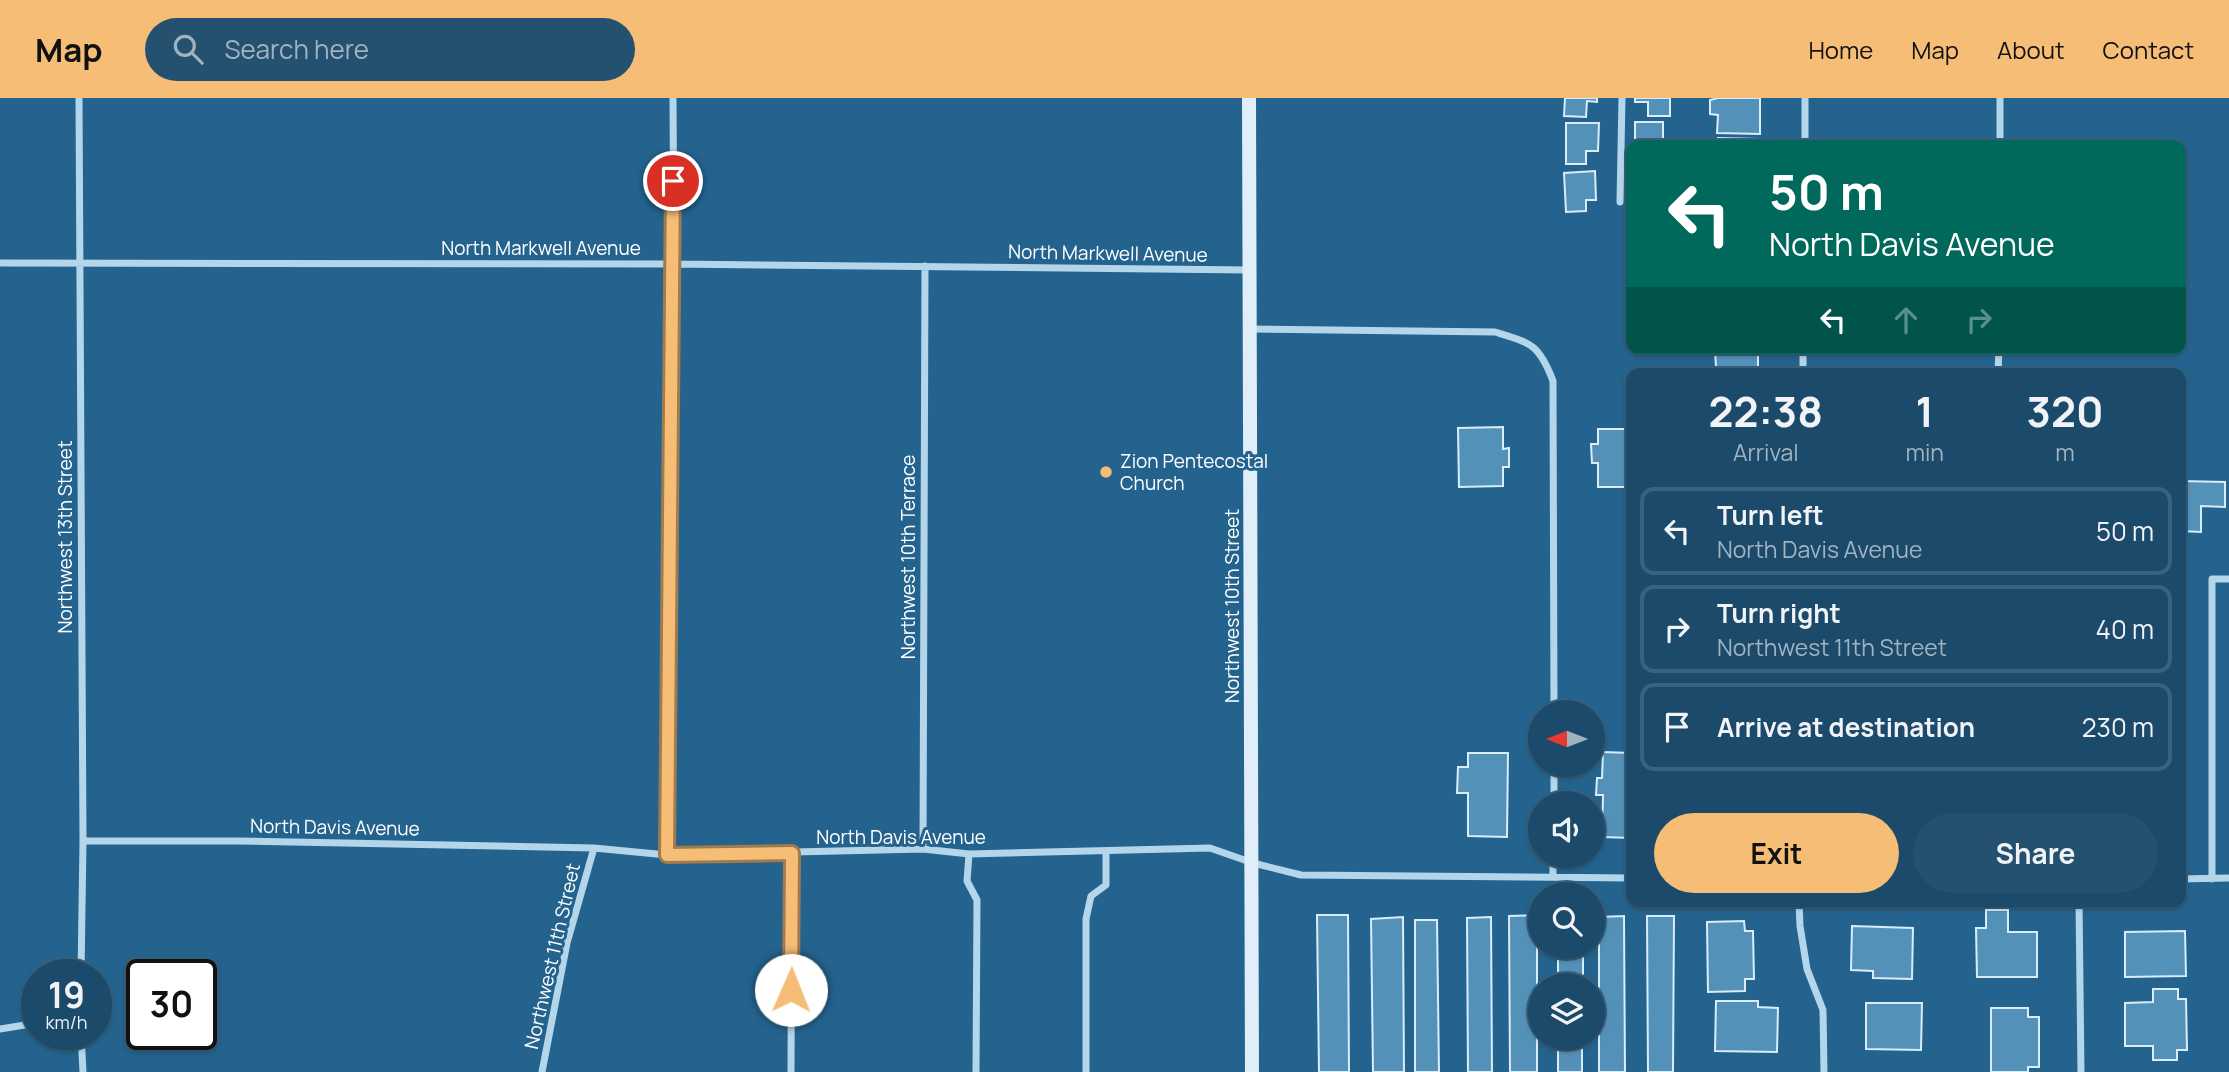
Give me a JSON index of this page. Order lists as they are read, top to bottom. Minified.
{"streets":{"main road":["Northwest 10th Street"],"street":["North Markwell Avenue","Northwest 13th Street","Northwest 10th Terrace","North Davis Avenue","Northwest 11th Street"]},"crossings":[["North Markwell Avenue","Northwest 13th Street"],["North Markwell Avenue","Northwest 10th Terrace"],["North Markwell Avenue","Northwest 10th Street"],["Northwest 13th Street","North Davis Avenue"],["Northwest 10th Terrace","North Davis Avenue"],["Northwest 10th Street","North Davis Avenue"],["North Davis Avenue","Northwest 11th Street"]],"places":["Zion Pentecostal Church"],"north":"left","page":{"header":"Map","search":"Search here","nav":["Home","Map","About","Contact"],"turn":["50 m","North Davis Avenue"],"eta":["22:38","Arrival","1","min","320","m"],"list":[{"name":"Turn left","note":"North Davis Avenue","value":"50 m"},{"name":"Turn right","note":"Northwest 11th Street","value":"40 m"},{"name":"Arrive at destination","value":"230 m"}],"buttons":["Exit","Share"],"speed":"19 km/h","limit":"30"}}
